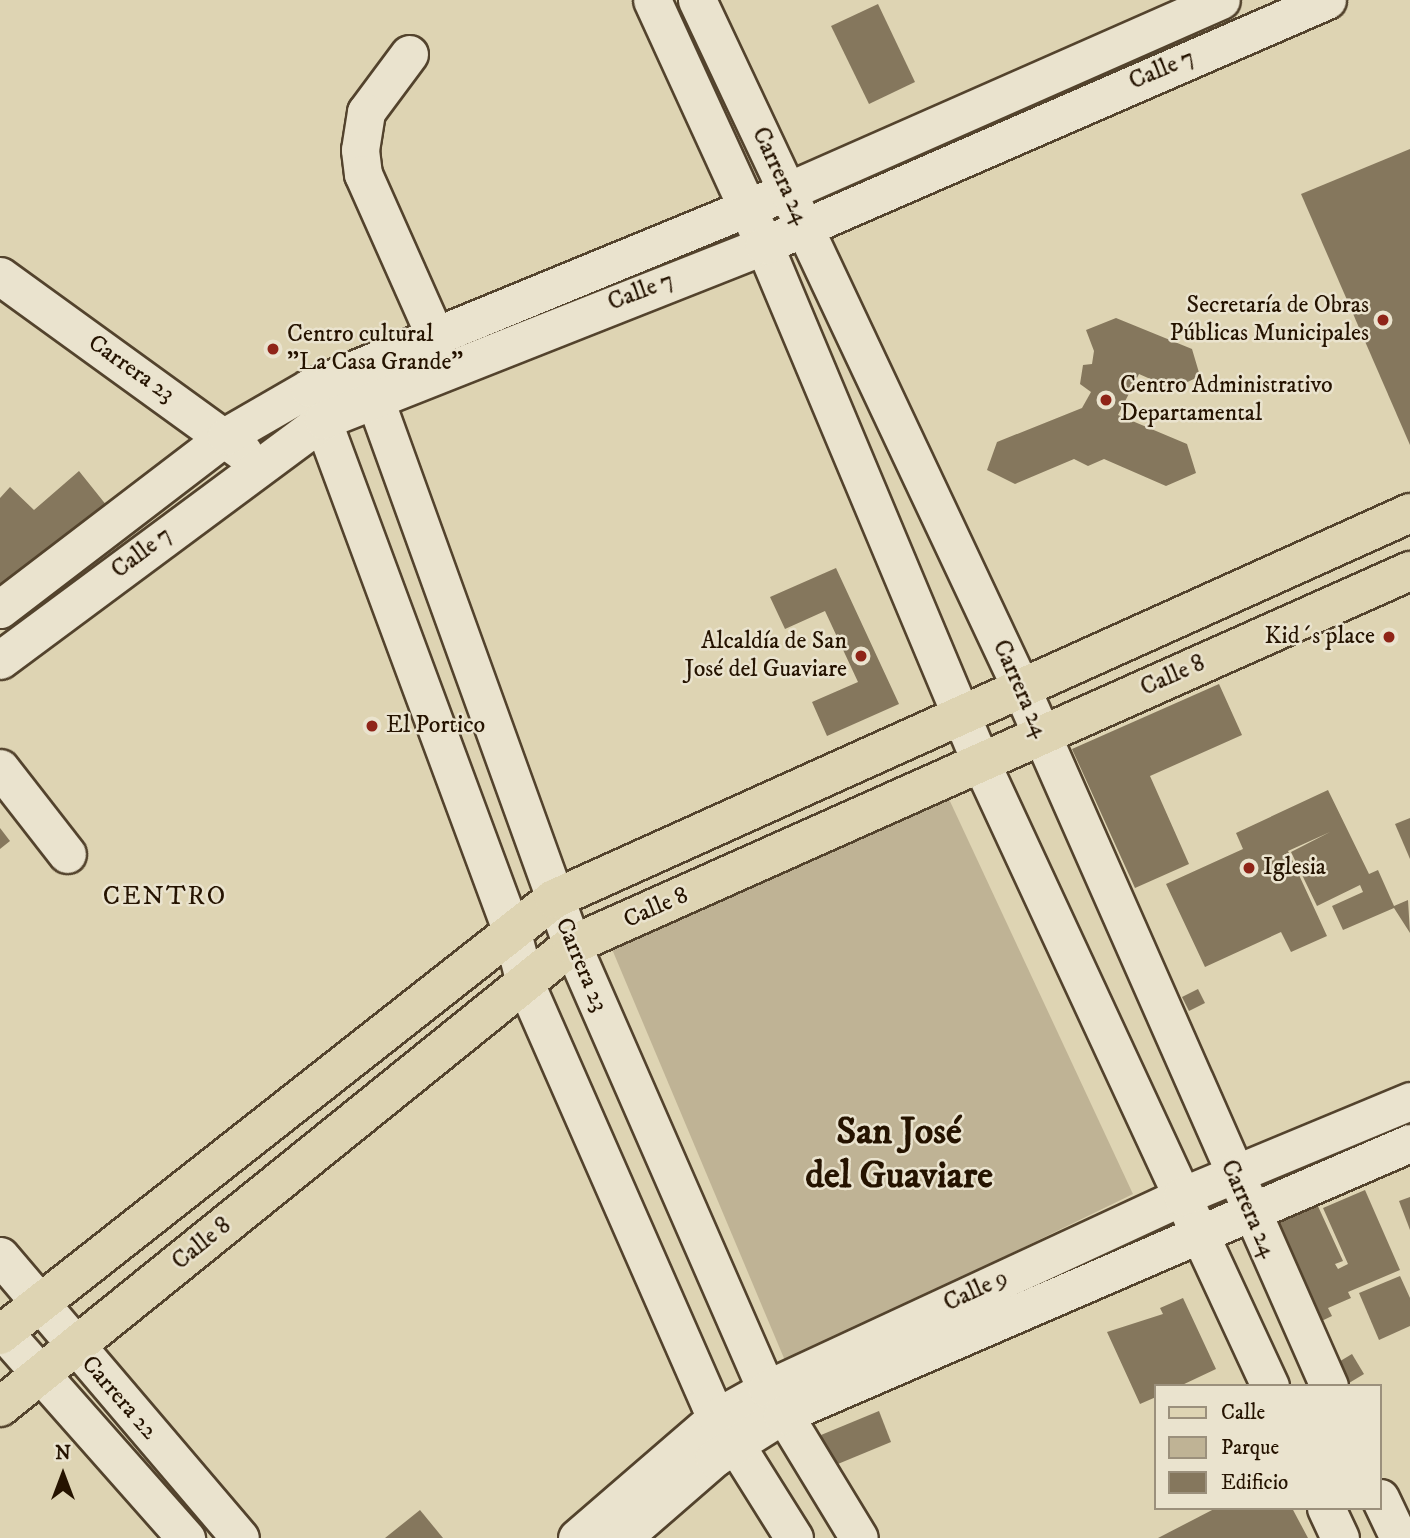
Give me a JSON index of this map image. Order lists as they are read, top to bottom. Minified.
{"streets":{"main road":["Calle 8"],"street":["Calle 7","Carrera 24","Carrera 23","Calle 9","Carrera 22"]},"crossings":[["Calle 7","Carrera 24"],["Calle 7","Carrera 23"],["Carrera 24","Calle 8"],["Carrera 24","Calle 9"],["Carrera 23","Calle 8"],["Carrera 23","Calle 9"],["Calle 8","Carrera 22"]],"districts":["CENTRO","San José del Guaviare"],"places":["Secretaría de Obras Públicas Municipales","Centro cultural \"La Casa Grande\"","Centro Administrativo Departamental","Kid´s place","Alcaldía de San José del Guaviare","El Portico","Iglesia"],"legend":["Calle","Parque","Edificio"],"north":"top"}
